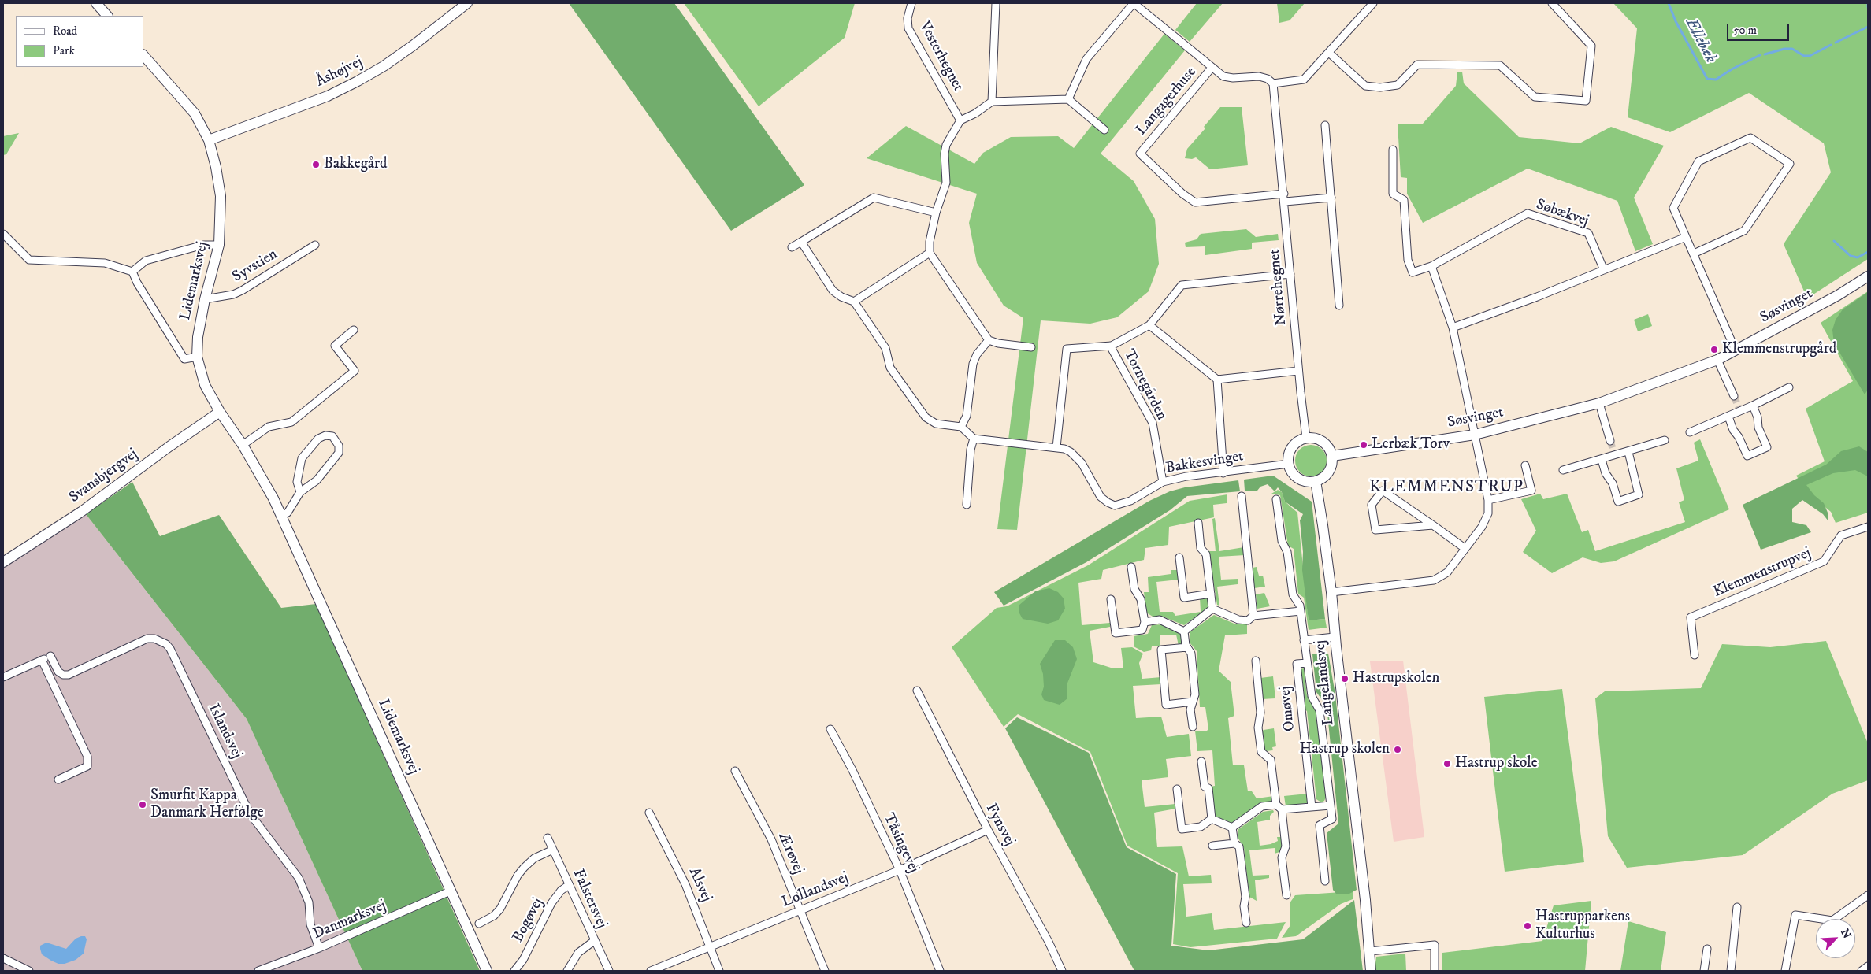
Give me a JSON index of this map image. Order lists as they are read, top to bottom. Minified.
{"streets":{"street":["Vesterhegnet","Åshøjvej","Langagerhuse","Søbækvej","Syvstien","Lidemarksvej","Nørrehegnet","Søsvinget","Tornegården","Bakkesvinget","Svansbjergvej","Klemmenstrupvej","Langelandsvej","Omøvej","Islandsvej","Fynsvej","Tåsingevej","Ærøvej","Alsvej","Lollandsvej","Falstersvej","Danmarksvej","Bogøvej"]},"crossings":[["Åshøjvej","Lidemarksvej"],["Langagerhuse","Nørrehegnet"],["Syvstien","Lidemarksvej"],["Lidemarksvej","Svansbjergvej"],["Lidemarksvej","Danmarksvej"],["Nørrehegnet","Søsvinget"],["Nørrehegnet","Tornegården"],["Nørrehegnet","Bakkesvinget"],["Nørrehegnet","Langelandsvej"],["Søsvinget","Bakkesvinget"],["Søsvinget","Langelandsvej"],["Tornegården","Bakkesvinget"],["Bakkesvinget","Langelandsvej"],["Islandsvej","Danmarksvej"],["Fynsvej","Lollandsvej"],["Tåsingevej","Lollandsvej"],["Ærøvej","Lollandsvej"],["Alsvej","Lollandsvej"],["Falstersvej","Bogøvej"]],"districts":["KLEMMENSTRUP"],"water":["Ellebæk"],"places":["Bakkegård","Klemmenstrupgård","Lerbæk Torv","Hastrupskolen","Hastrup skolen","Hastrup skole","Smurfit Kappa Danmark Herfølge","Hastrupparkens Kulturhus"],"legend":["Road","Park"],"scale_bar":"50 m","north":"top right"}
